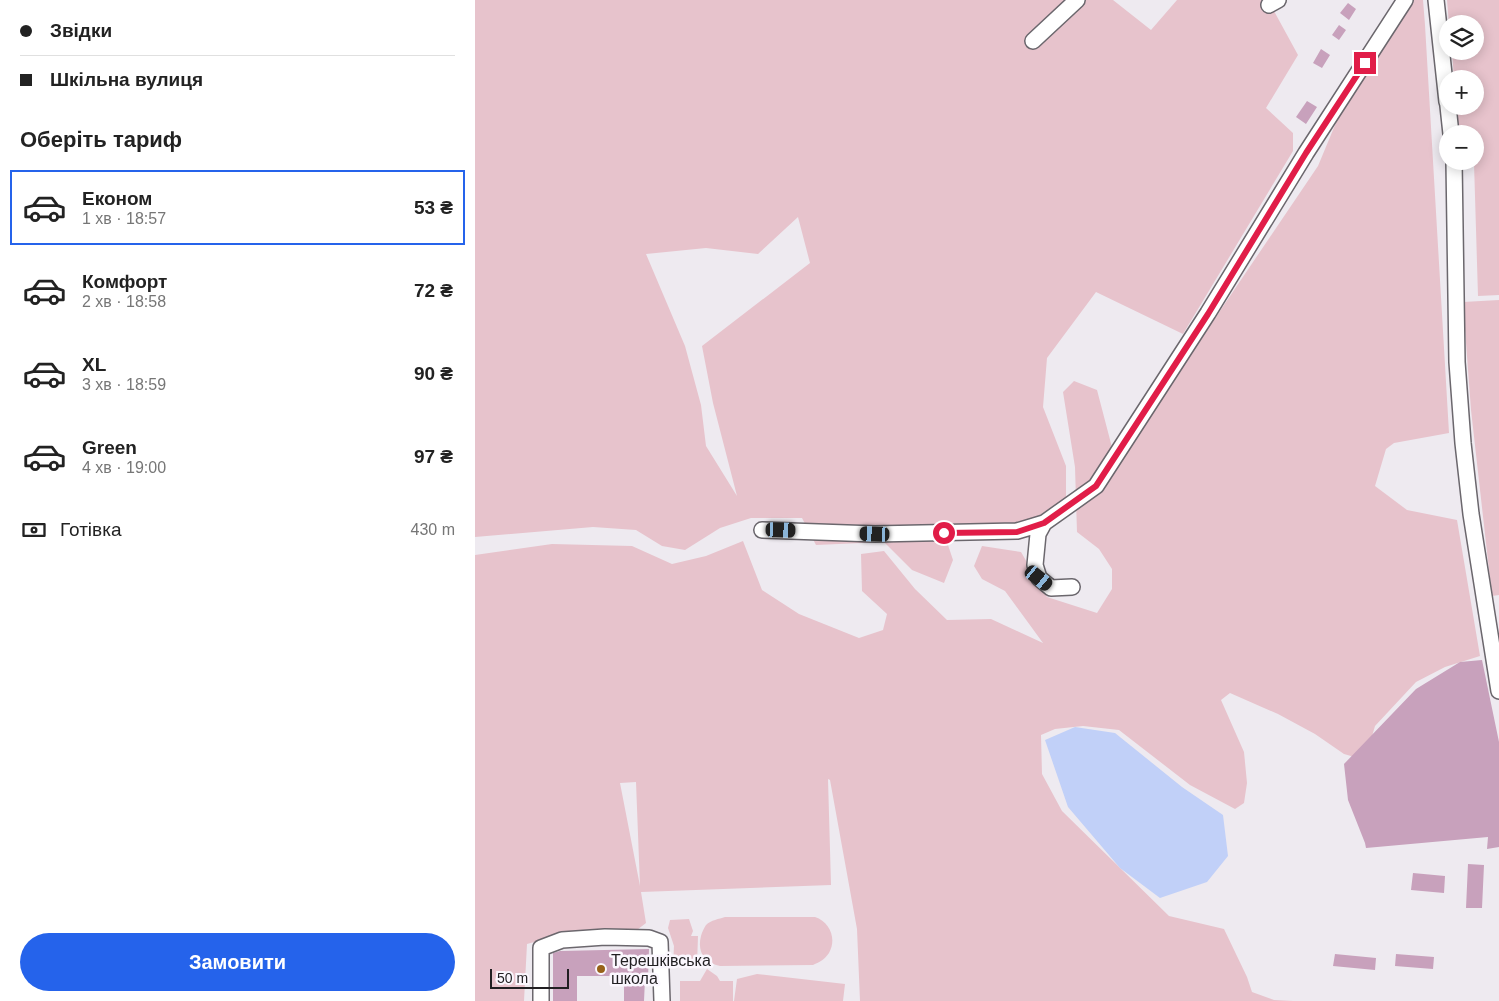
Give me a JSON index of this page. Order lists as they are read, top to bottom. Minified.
{"places":["Терешківська школа"],"scale_bar":"50 m","page":{"banner":["Звідки","Шкільна вулиця"],"map_buttons":["+","−"],"heading":"Оберіть тариф","list":[{"name":"Економ","note":"1 хв · 18:57","value":"53 ₴"},{"name":"Комфорт","note":"2 хв · 18:58","value":"72 ₴"},{"name":"XL","note":"3 хв · 18:59","value":"90 ₴"},{"name":"Green","note":"4 хв · 19:00","value":"97 ₴"}],"pay":["Готівка","430 m"],"buttons":"Замовити","scale":"50 m"}}
